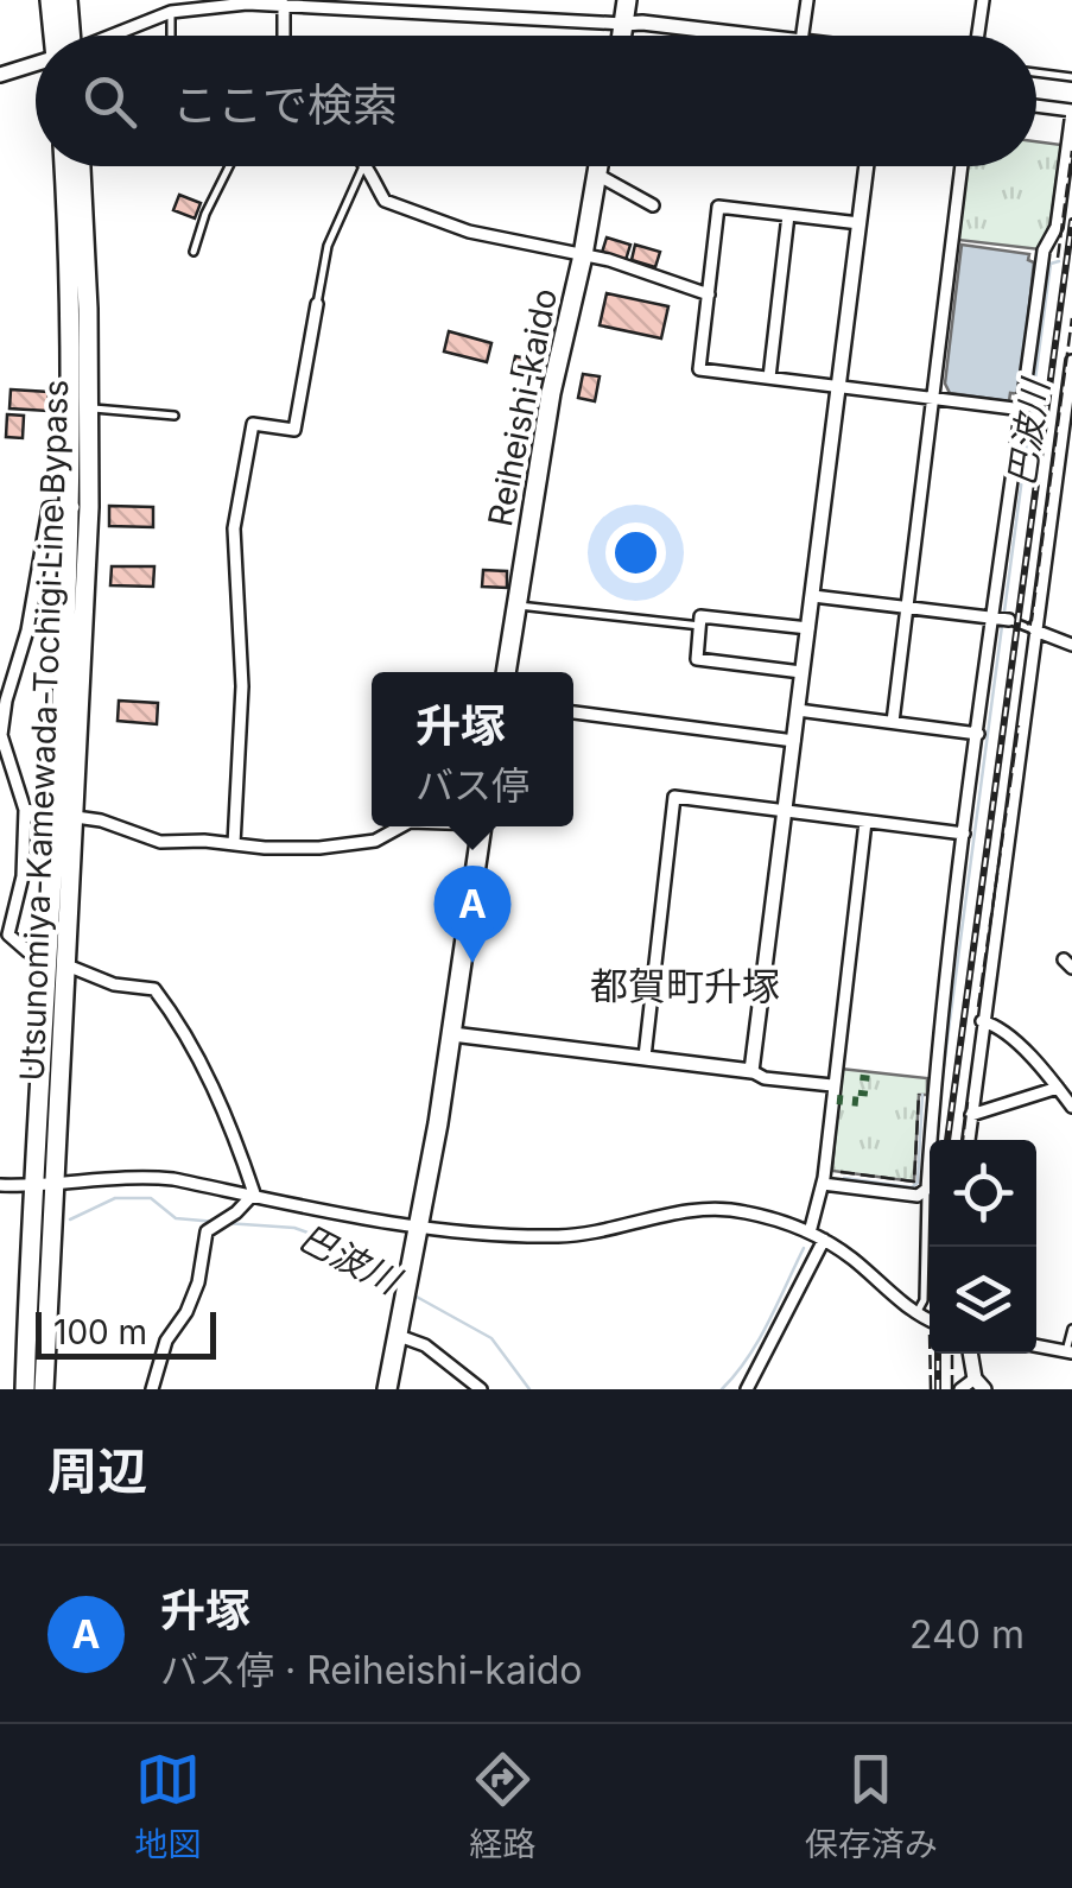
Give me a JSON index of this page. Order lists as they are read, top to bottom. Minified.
{"streets":{"main road":["Reiheishi-kaido","Utsunomiya-Kamewada-Tochigi Line Bypass"]},"districts":["都賀町升塚"],"water":["巴波川"],"scale_bar":"100 m","page":{"search":"ここで検索","popup":["升塚","バス停"],"pins":"A","scale":"100 m","heading":"周辺","list":[{"mark":"A","name":"升塚","note":"バス停 · Reiheishi-kaido","value":"240 m"}],"nav":["地図","経路","保存済み"]}}
